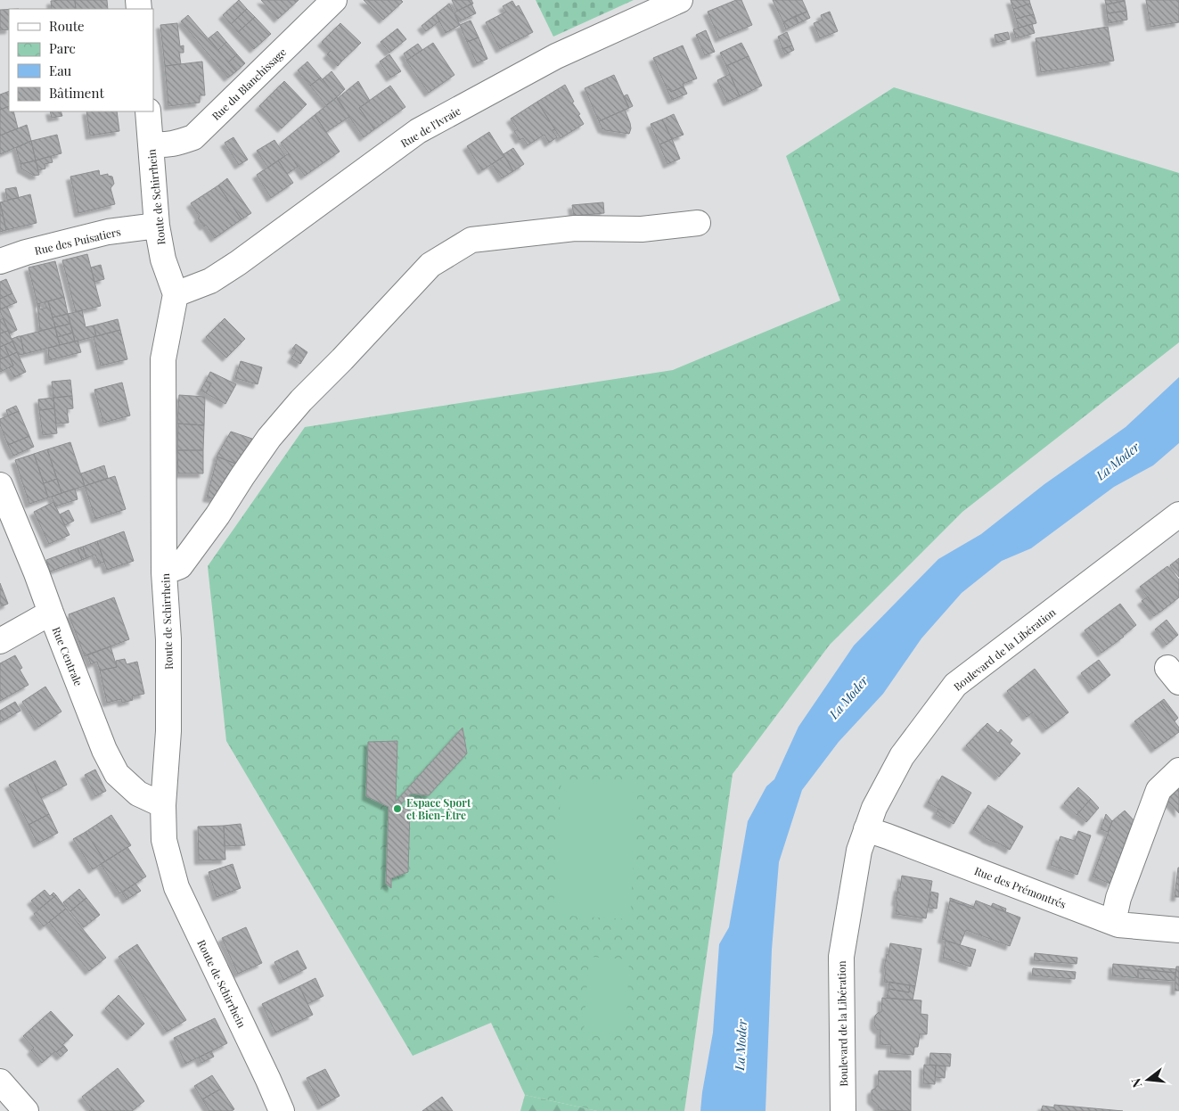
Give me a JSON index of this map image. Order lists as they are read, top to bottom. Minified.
{"streets":{"street":["Rue du Blanchissage","Rue de l'Ivraie","Route de Schirrhein","Rue des Puisatiers","Boulevard de la Libération","Rue Centrale","Rue des Prémontrés"]},"crossings":[["Rue du Blanchissage","Route de Schirrhein"],["Rue de l'Ivraie","Route de Schirrhein"],["Route de Schirrhein","Rue des Puisatiers"],["Route de Schirrhein","Rue Centrale"],["Boulevard de la Libération","Rue des Prémontrés"]],"water":["La Moder"],"places":["Espace Sport et Bien-Être"],"legend":["Route","Parc","Eau","Bâtiment"],"north":"left"}
